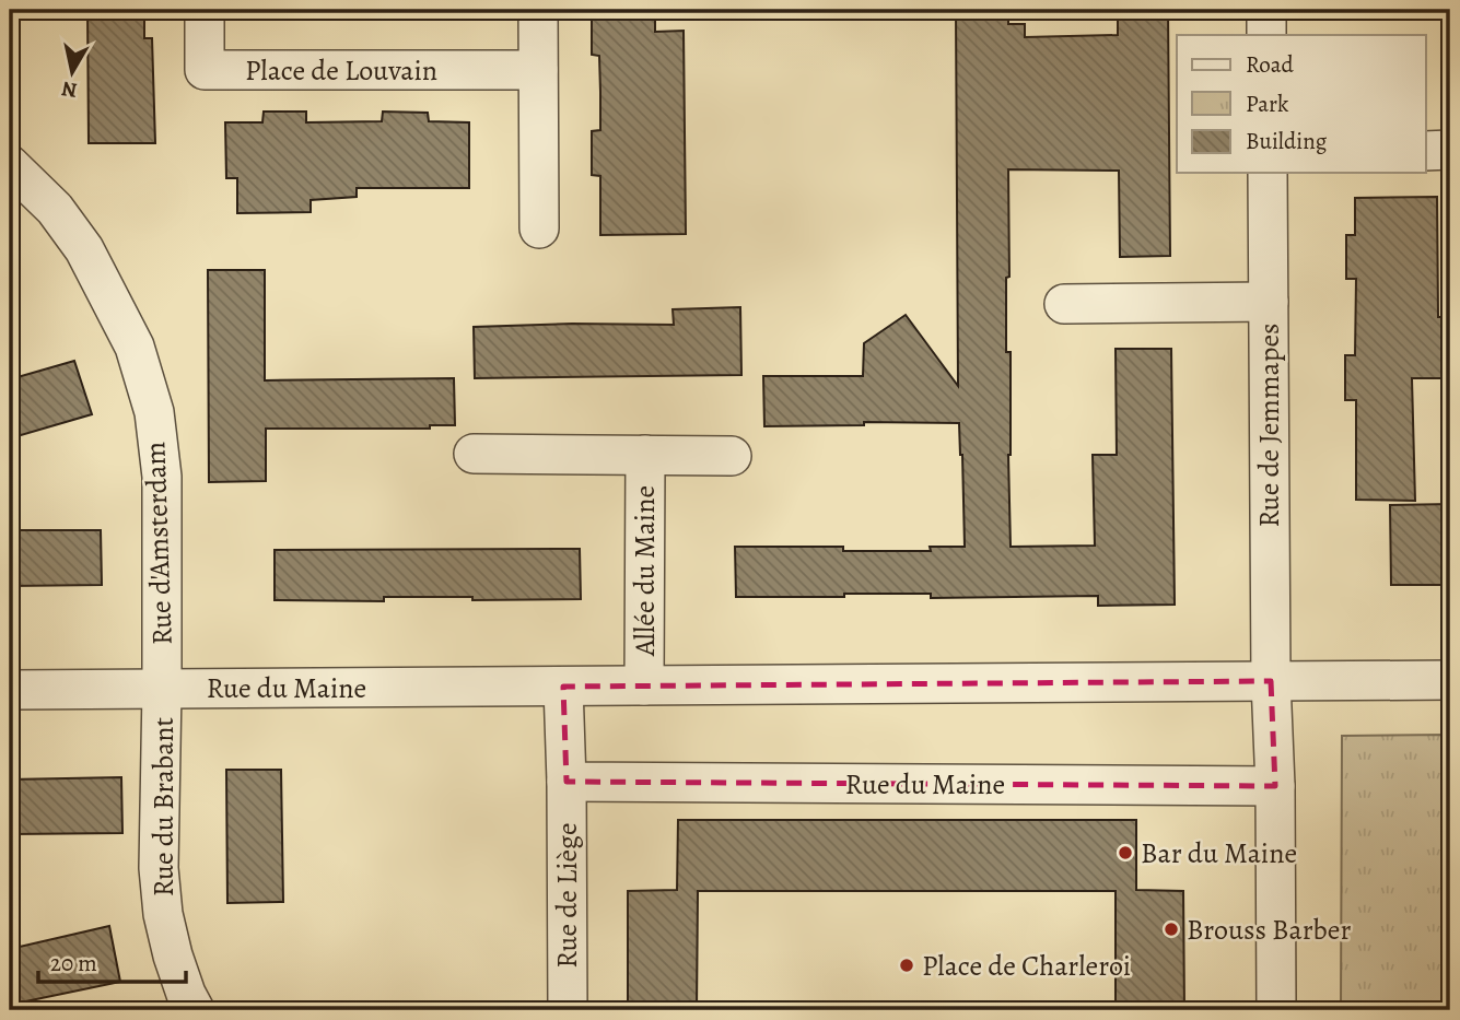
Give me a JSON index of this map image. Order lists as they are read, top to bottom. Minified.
{"streets":{"street":["Place de Louvain","Rue de Jemmapes","Rue d'Amsterdam","Allée du Maine","Rue du Maine","Rue du Brabant","Rue de Liège"]},"crossings":[["Rue de Jemmapes","Rue du Maine"],["Rue d'Amsterdam","Rue du Maine"],["Rue d'Amsterdam","Rue du Brabant"],["Allée du Maine","Rue du Maine"],["Rue du Maine","Rue du Brabant"],["Rue du Maine","Rue de Liège"]],"places":["Bar du Maine","Brouss Barber","Place de Charleroi"],"legend":["Road","Park","Building"],"scale_bar":"20 m","north":"bottom"}
